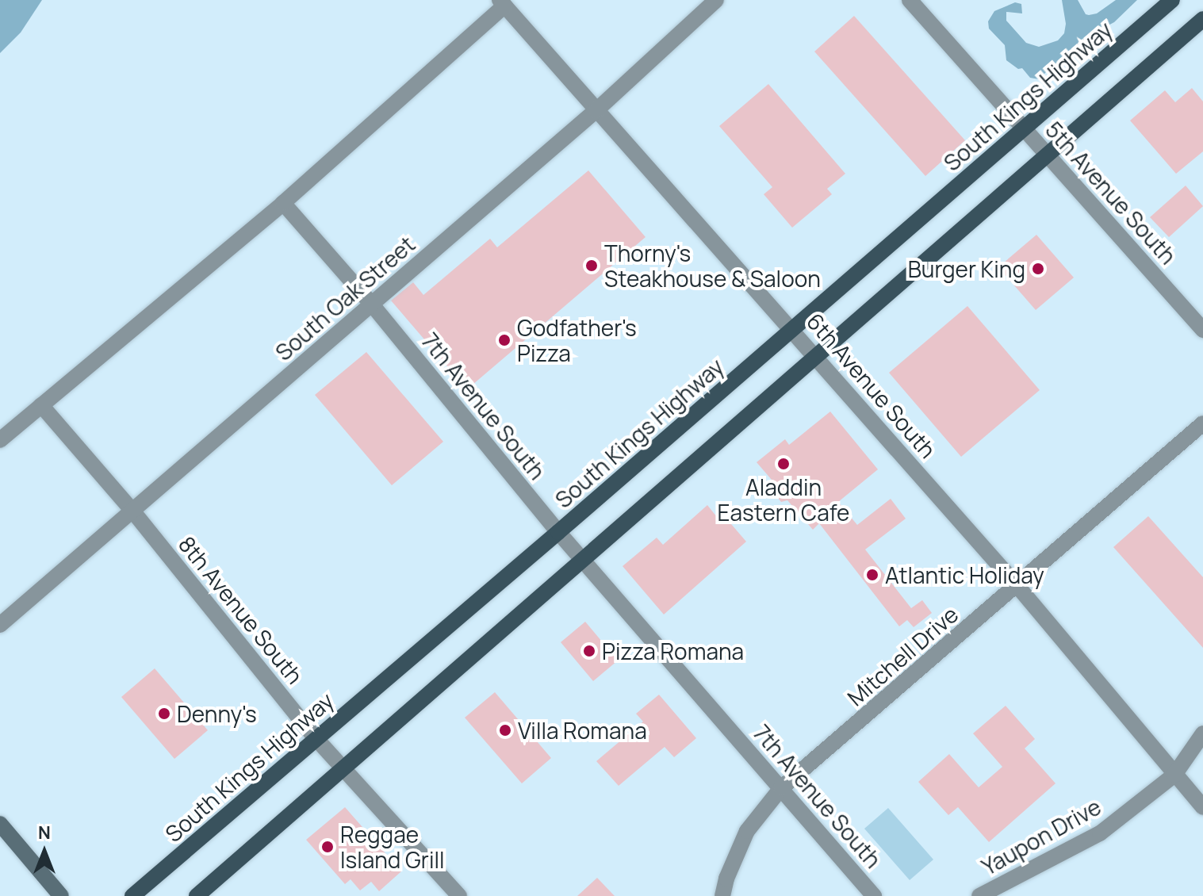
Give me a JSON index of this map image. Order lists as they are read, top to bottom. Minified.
{"streets":{"main road":["South Kings Highway"],"street":["5th Avenue South","South Oak Street","6th Avenue South","7th Avenue South","8th Avenue South","Mitchell Drive","Yaupon Drive"]},"crossings":[["South Kings Highway","5th Avenue South"],["South Kings Highway","6th Avenue South"],["South Kings Highway","7th Avenue South"],["South Kings Highway","8th Avenue South"],["South Oak Street","6th Avenue South"],["South Oak Street","7th Avenue South"],["South Oak Street","8th Avenue South"],["6th Avenue South","Mitchell Drive"],["6th Avenue South","Yaupon Drive"],["7th Avenue South","Mitchell Drive"]],"places":["Thorny's Steakhouse & Saloon","Burger King","Godfather's Pizza","Aladdin Eastern Cafe","Atlantic Holiday","Pizza Romana","Denny's","Villa Romana","Reggae Island Grill"],"north":"top"}
